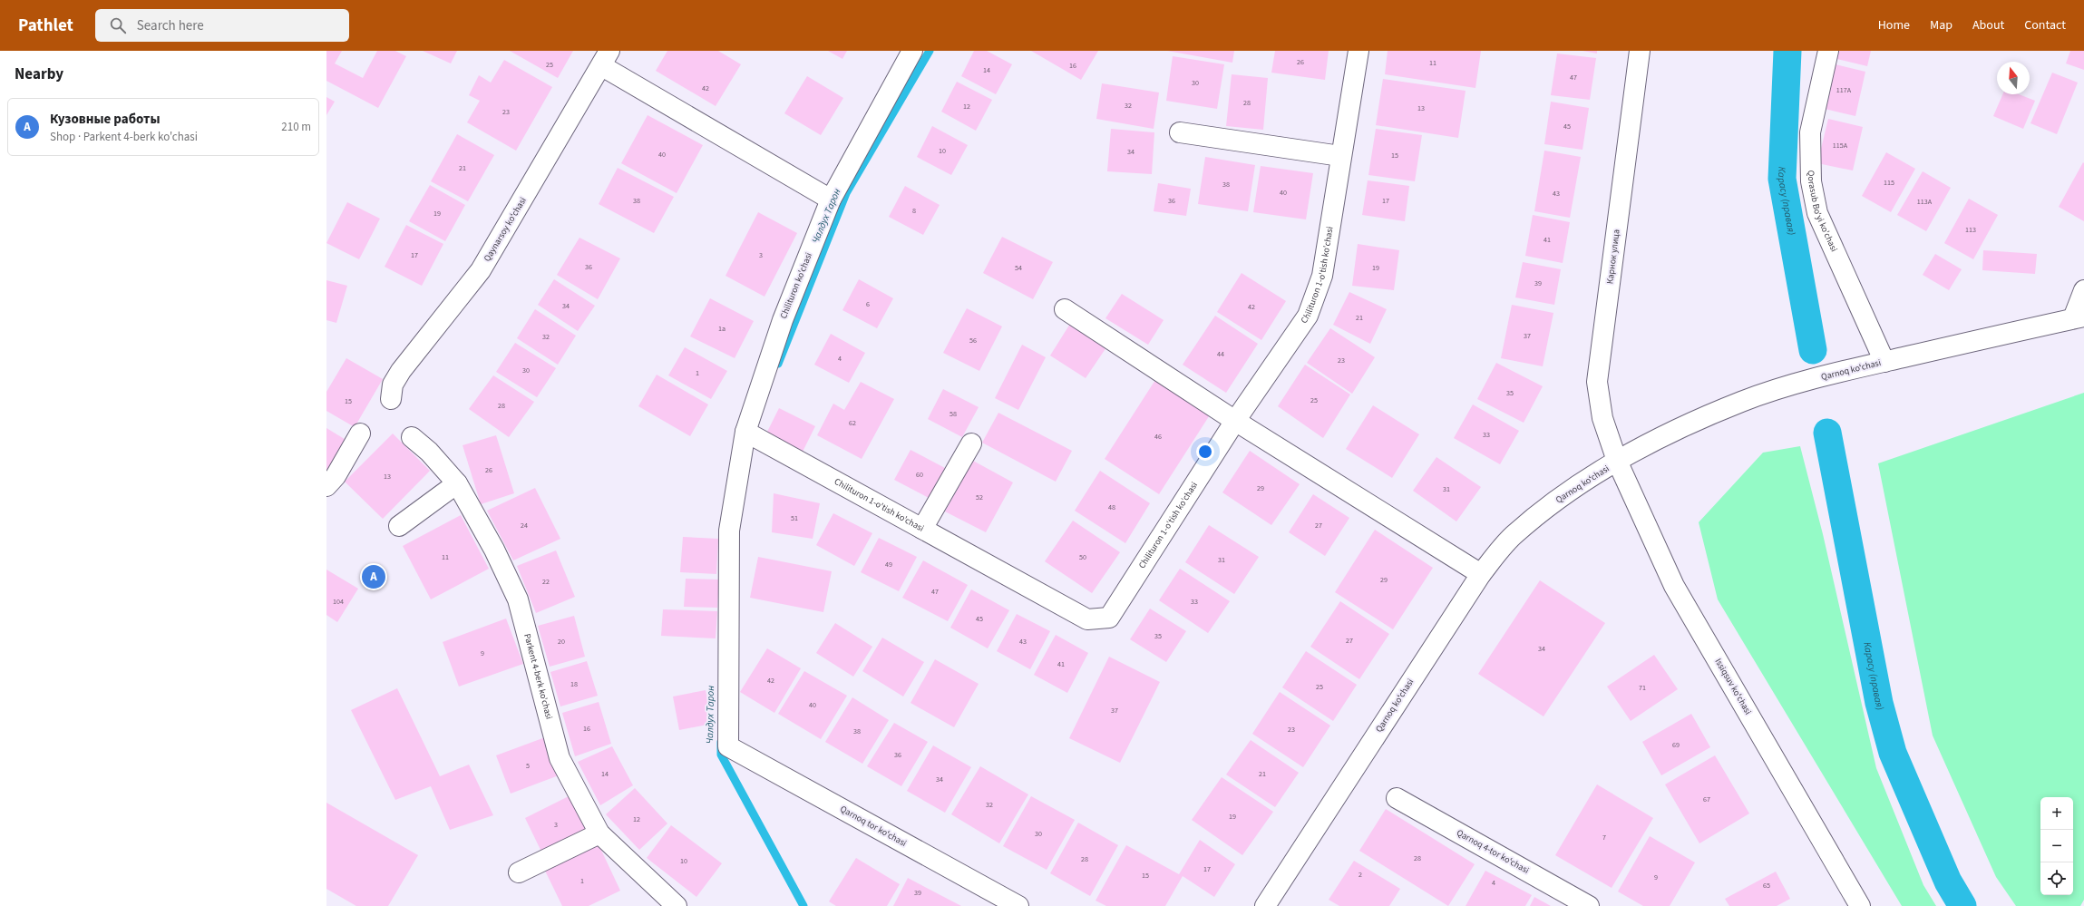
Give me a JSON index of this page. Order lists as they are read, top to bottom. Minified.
{"streets":{"street":["Qorasub Bo'yi ko'chasi","Qaynarsoy koʻchasi","Карнок улица","Chilituron 1-o'tish ko'chasi","Chilituron ko'chasi","Qarnoq koʻchasi","Parkent 4-berk ko'chasi","Issiqsuv koʻchasi","Qarnoq tor koʻchasi","Qarnoq 4-tor koʻchasi"]},"crossings":[["Qorasub Bo'yi ko'chasi","Qarnoq koʻchasi"],["Карнок улица","Qarnoq koʻchasi"],["Карнок улица","Issiqsuv koʻchasi"],["Chilituron 1-o'tish ko'chasi","Chilituron ko'chasi"],["Chilituron ko'chasi","Qarnoq tor koʻchasi"],["Qarnoq koʻchasi","Issiqsuv koʻchasi"]],"water":["Карасу (правая)","Чалдух Тарон"],"house_numbers":["26","11","25","16","14","47","30","42","117A","28","32","12","13","23","45","115A","10","34","40","15","21","115","38","40","43","38","36","17","113A","8","19","113","41","17","3","36","54","19","39","6","34","42","21","1a","37","32","56","44","4","23","30","1","35","25","15","28","58","62","33","46","26","60","13","29","31","52","48","51","24","27","11","50","31","49","29","22","47","104","33","45","35","27","20","43","34","9","41","42","18","25","71","40","37","16","23","38","69","36","5","14","21","34","67","32","19","12","3","30","7","28","28","10","17","2","15","9","1","4","65","39"],"north":"top","page":{"header":"Pathlet","search":"Search here","nav":["Home","Map","About","Contact"],"heading":"Nearby","list":[{"mark":"A","name":"Кузовные работы","note":"Shop · Parkent 4-berk ko'chasi","value":"210 m"}],"pins":"A","map_buttons":["+","−"]}}
